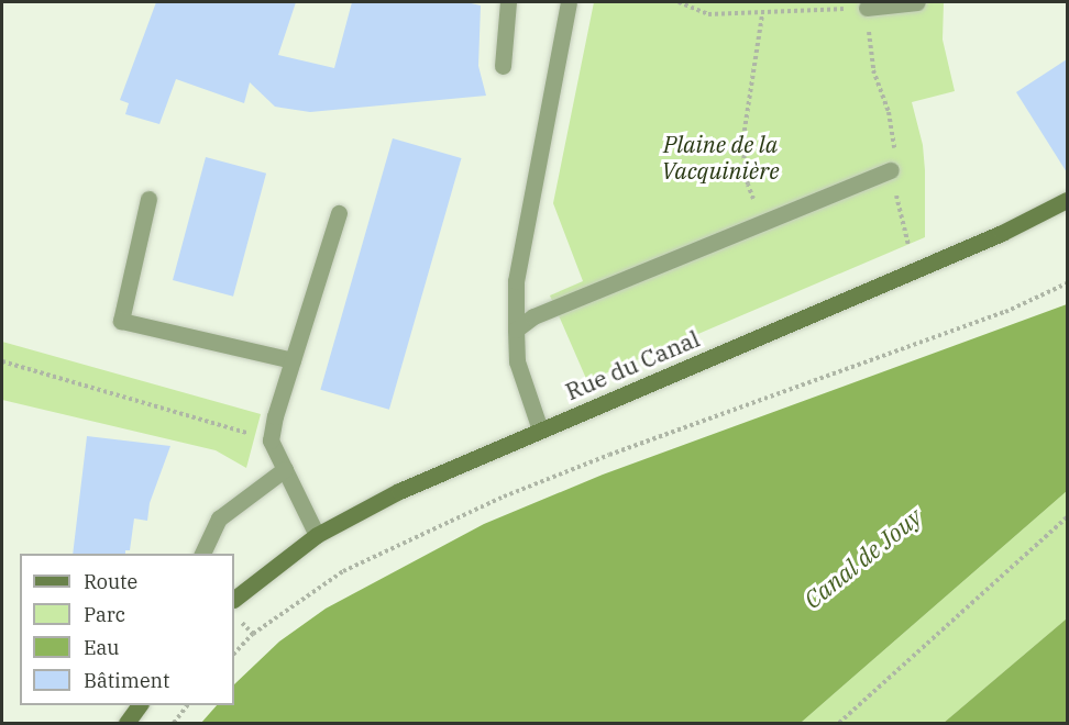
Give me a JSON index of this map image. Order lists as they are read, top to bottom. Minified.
{"streets":{"street":["Rue du Canal"]},"water":["Canal de Jouy"],"parks":["Plaine de la Vacquinière"],"legend":["Route","Parc","Eau","Bâtiment"]}
